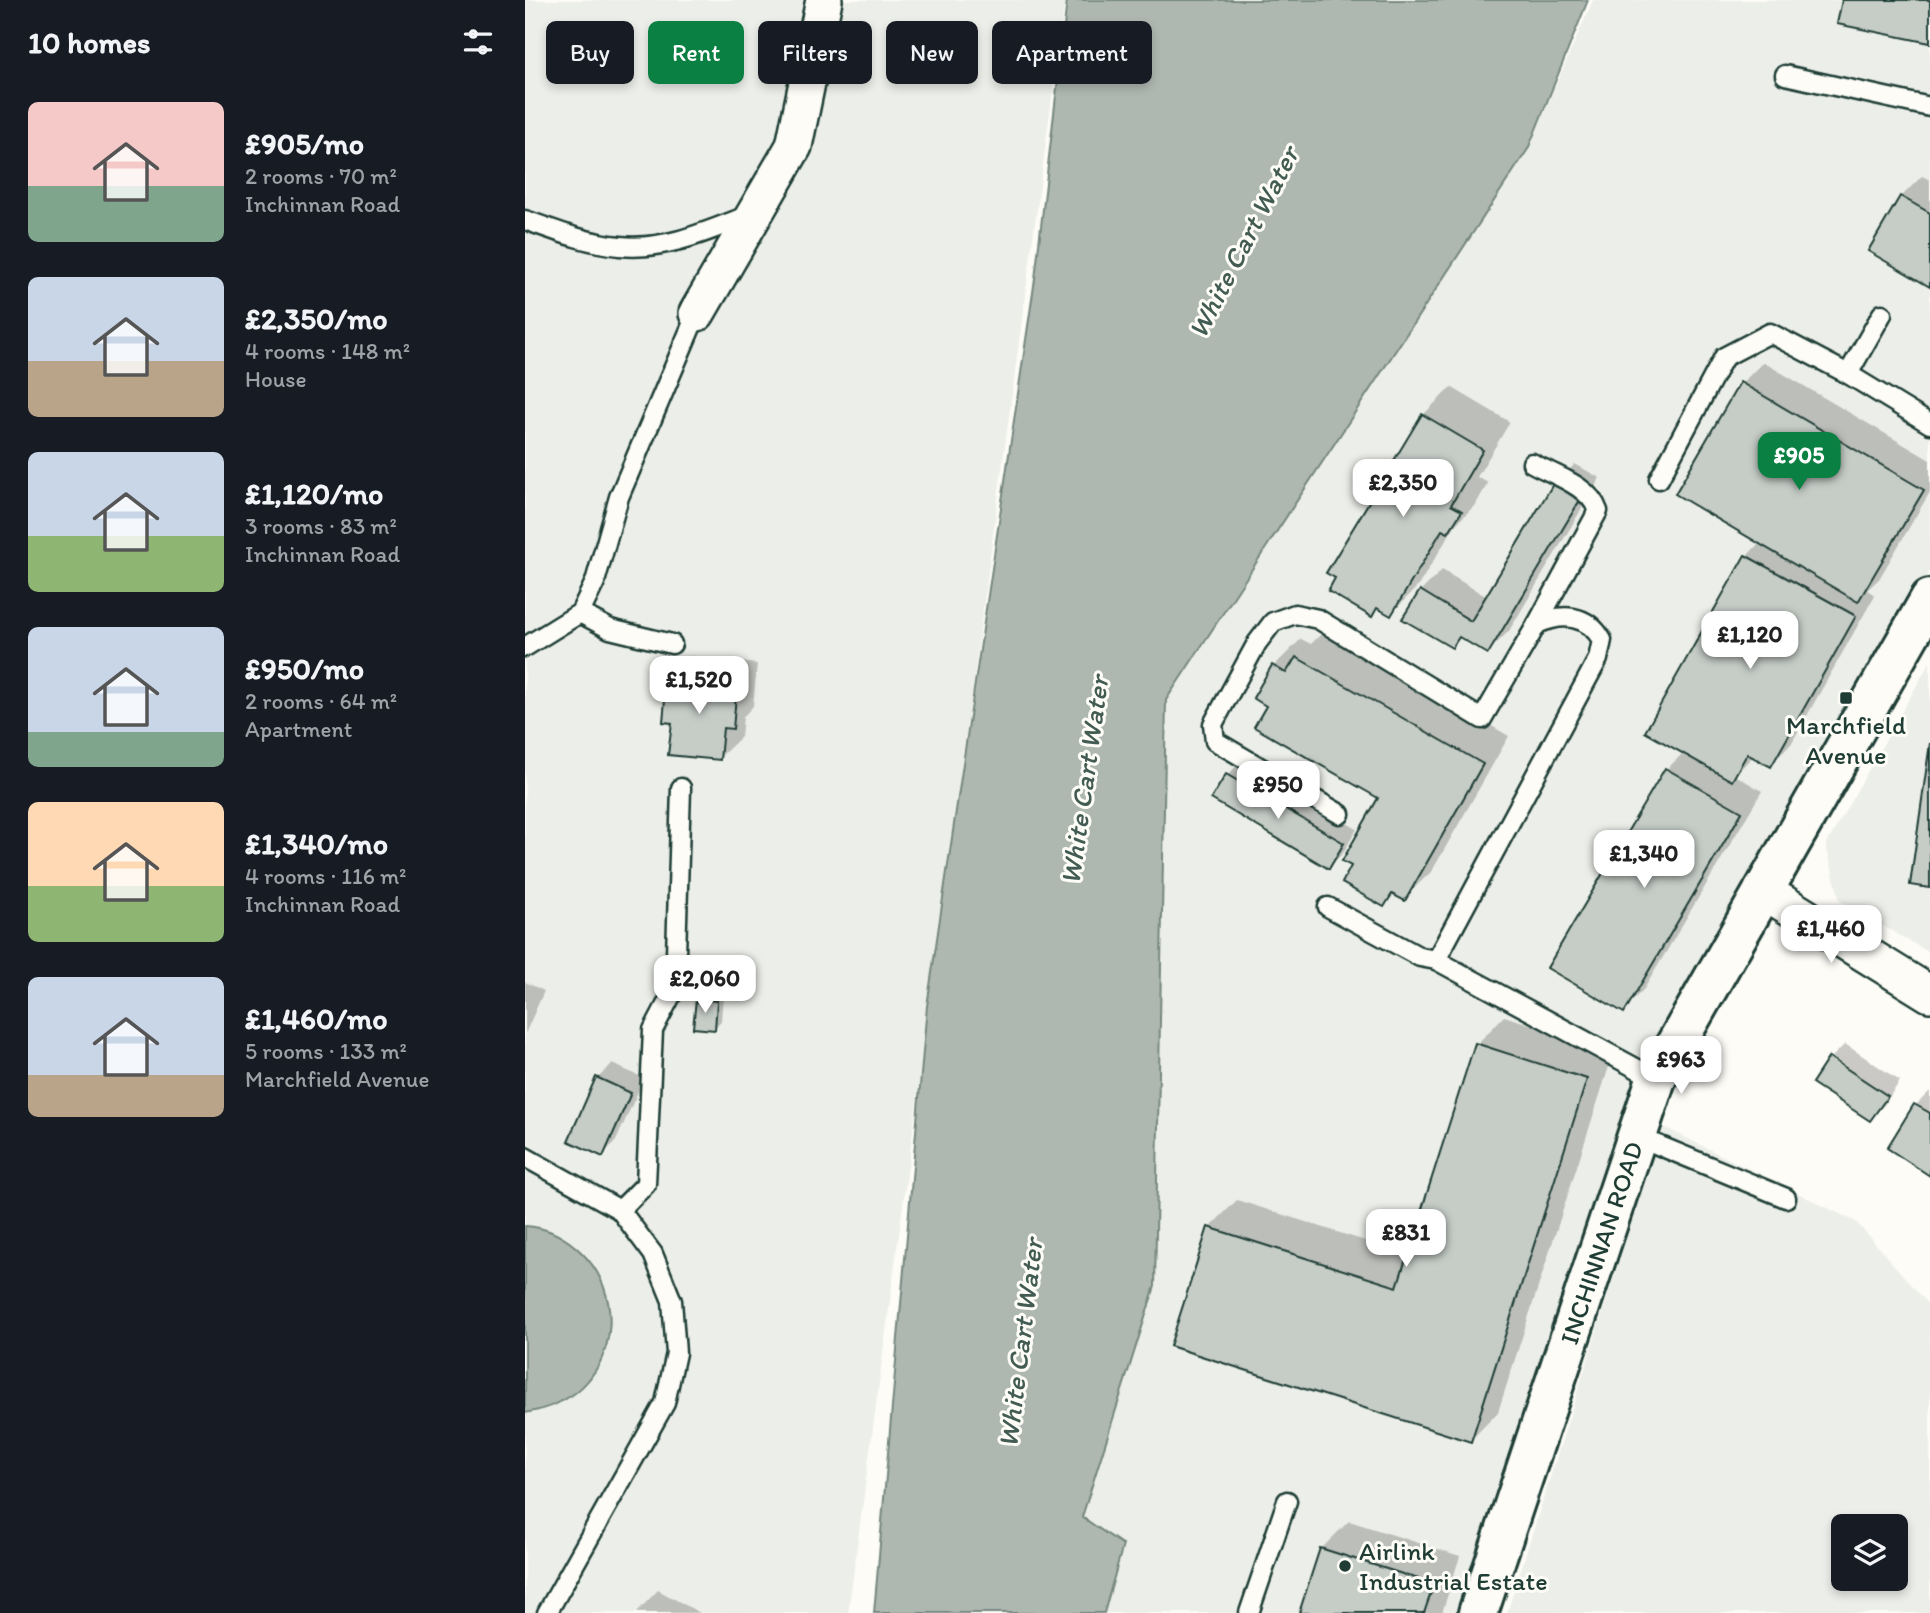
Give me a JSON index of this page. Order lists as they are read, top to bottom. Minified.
{"streets":{"street":["INCHINNAN ROAD"]},"water":["White Cart Water"],"places":{"transit":["Marchfield Avenue"],"other":["Airlink Industrial Estate"]},"page":{"heading":"10 homes","chip":["Buy","Rent","Filters","New","Apartment"],"list":[{"name":"£905/mo","note":"2 rooms · 70 m² · Inchinnan Road"},{"name":"£2,350/mo","note":"4 rooms · 148 m² · House"},{"name":"£1,120/mo","note":"3 rooms · 83 m² · Inchinnan Road"},{"name":"£950/mo","note":"2 rooms · 64 m² · Apartment"},{"name":"£1,340/mo","note":"4 rooms · 116 m² · Inchinnan Road"},{"name":"£1,460/mo","note":"5 rooms · 133 m² · Marchfield Avenue"}],"price":["£905","£2,350","£1,120","£1,520","£950","£1,340","£1,460","£2,060","£963","£831"]}}
